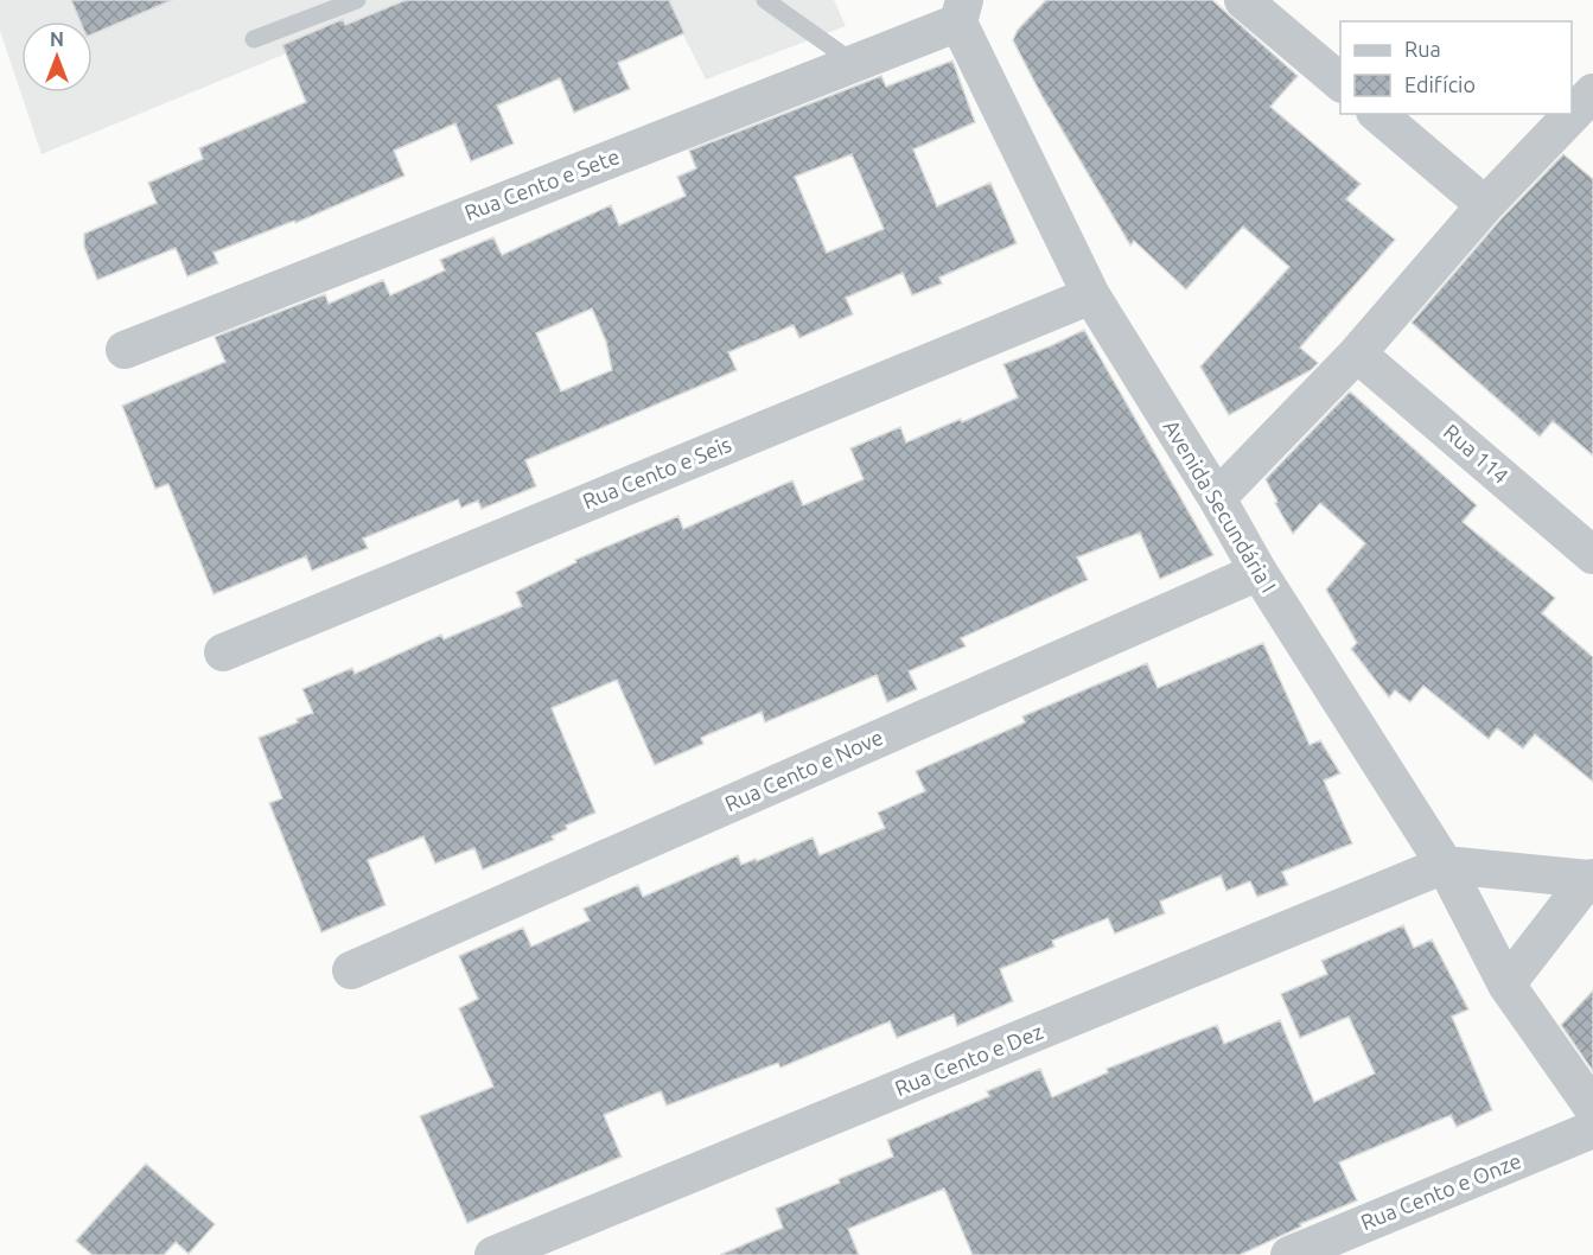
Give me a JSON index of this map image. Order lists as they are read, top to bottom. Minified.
{"streets":{"street":["Rua Cento e Sete","Rua 114","Rua Cento e Seis","Avenida Secundária I","Rua Cento e Nove","Rua Cento e Dez","Rua Cento e Onze"]},"crossings":[["Rua Cento e Sete","Avenida Secundária I"],["Rua Cento e Seis","Avenida Secundária I"],["Avenida Secundária I","Rua Cento e Nove"],["Avenida Secundária I","Rua Cento e Dez"]],"legend":["Rua","Edifício"],"north":"top"}
